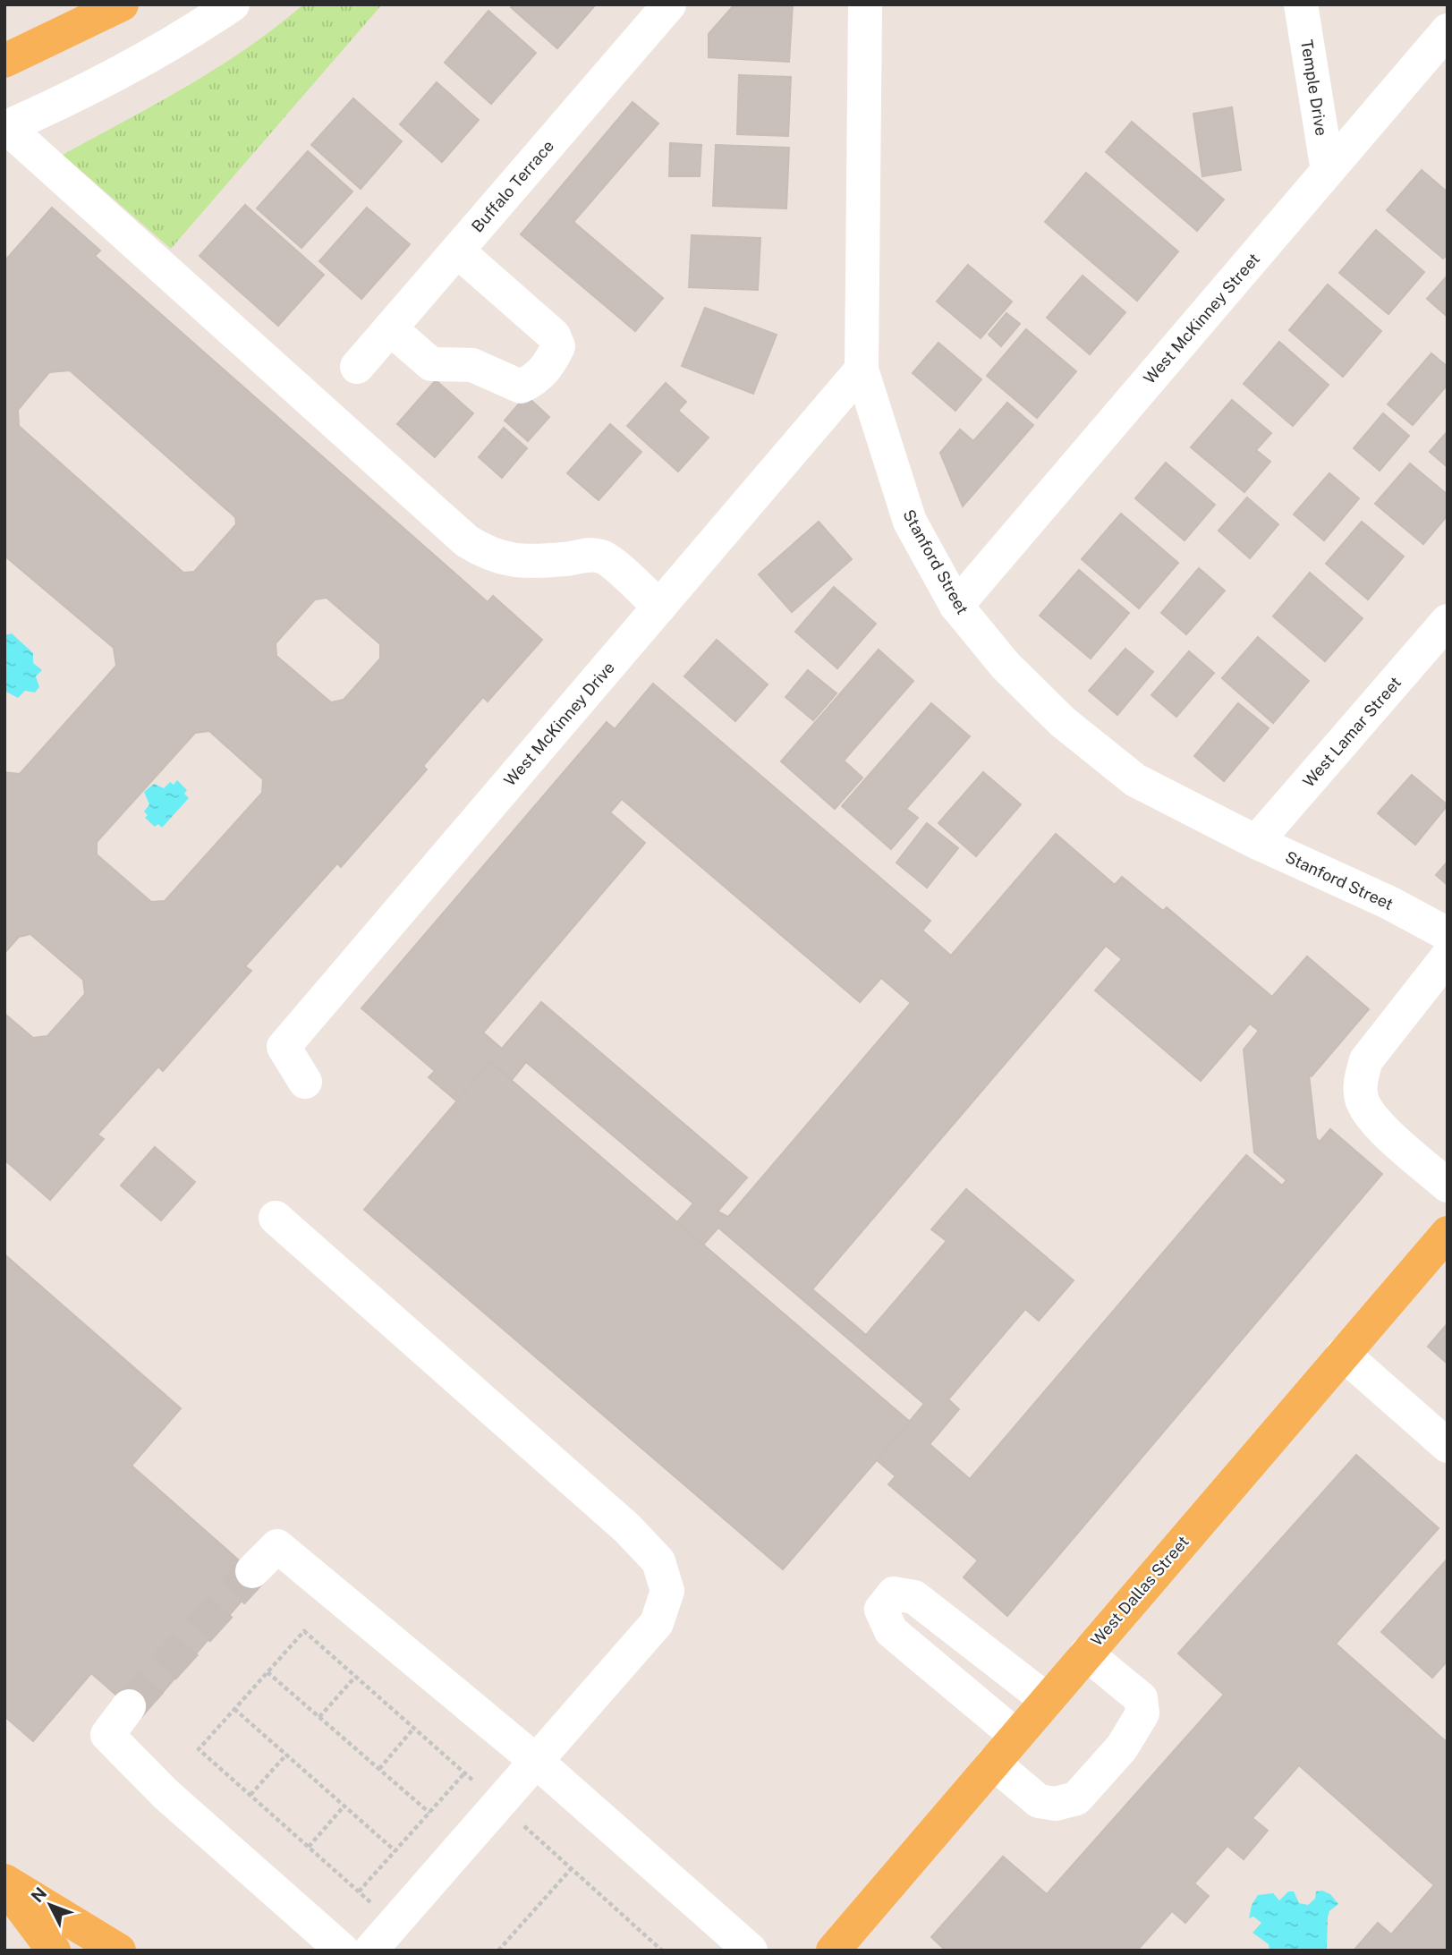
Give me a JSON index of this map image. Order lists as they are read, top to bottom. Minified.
{"streets":{"main road":["West Dallas Street"],"street":["Temple Drive","Buffalo Terrace","West McKinney Street","Stanford Street","West McKinney Drive","West Lamar Street"]},"crossings":[["Temple Drive","West McKinney Street"],["West McKinney Street","Stanford Street"],["Stanford Street","West McKinney Drive"],["Stanford Street","West Lamar Street"]],"north":"top left"}
